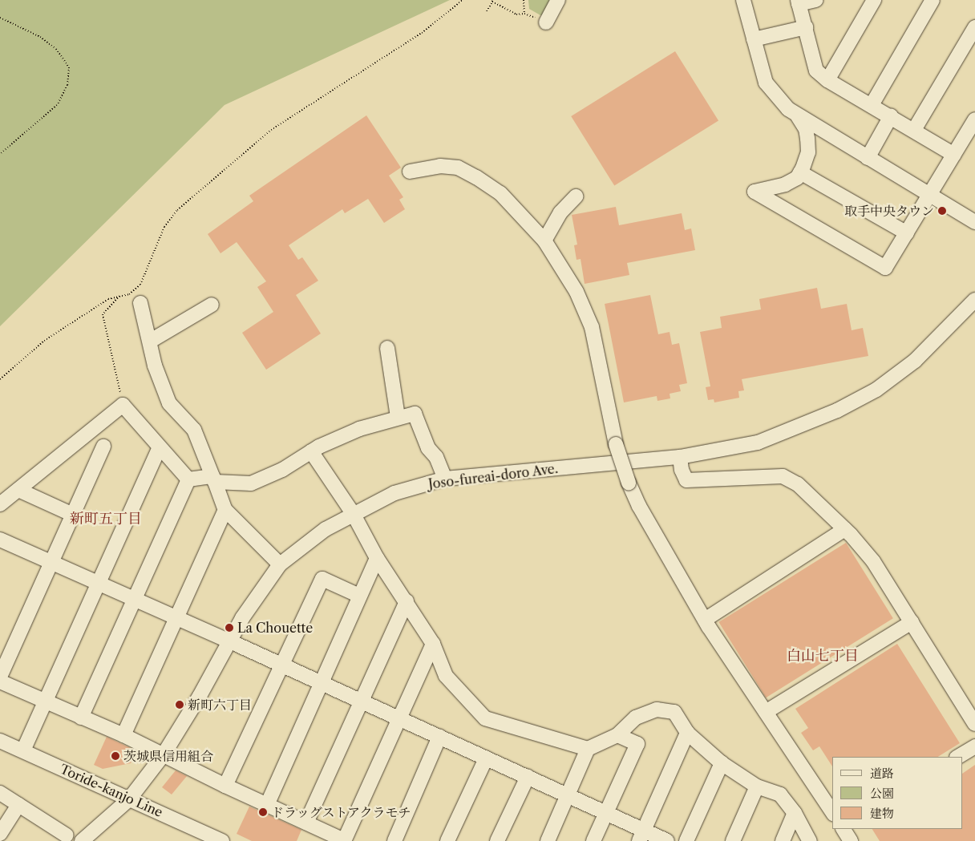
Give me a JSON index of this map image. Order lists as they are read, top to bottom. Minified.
{"streets":{"street":["Joso-fureai-doro Ave.","Toride-kanjo Line"]},"crossings":[["Joso-fureai-doro Ave.","Toride-kanjo Line"]],"districts":["新町五丁目","白山七丁目"],"places":["取手中央タウン","La Chouette","新町六丁目","茨城県信用組合","ドラッグストアクラモチ"],"legend":["道路","公園","建物"]}
